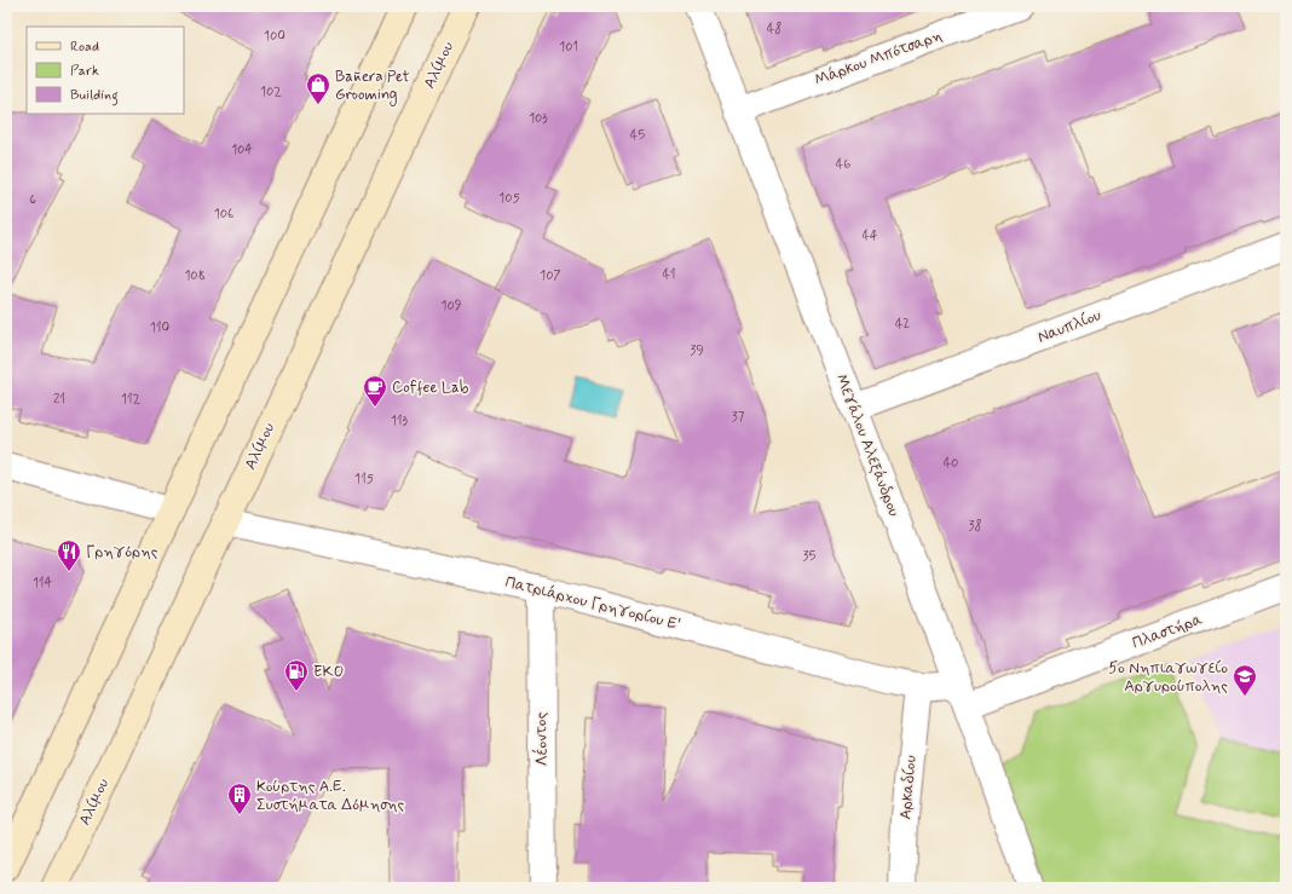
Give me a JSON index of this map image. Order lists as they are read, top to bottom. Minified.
{"streets":{"main road":["Αλίμου"],"street":["Μάρκου Μπότσαρη","Ναυπλίου","Μεγάλου Αλεξάνδρου","Πατριάρχου Γρηγορίου Ε'","Πλαστήρα","Λέοντος","Αρκαδίου"]},"crossings":[["Μάρκου Μπότσαρη","Μεγάλου Αλεξάνδρου"],["Αλίμου","Πατριάρχου Γρηγορίου Ε'"],["Ναυπλίου","Μεγάλου Αλεξάνδρου"],["Μεγάλου Αλεξάνδρου","Πατριάρχου Γρηγορίου Ε'"],["Μεγάλου Αλεξάνδρου","Πλαστήρα"],["Πατριάρχου Γρηγορίου Ε'","Πλαστήρα"],["Πατριάρχου Γρηγορίου Ε'","Λέοντος"],["Πατριάρχου Γρηγορίου Ε'","Αρκαδίου"]],"places":{"shop":["Bañera Pet Grooming"],"cafe":["Coffee Lab"],"restaurant":["Γρηγόρης"],"fuel station":["EKO"],"school or university":["5ο Νηπιαγωγείο Αργυρούπολης"],"building":["Κούρτης Α.Ε. Συστήματα Δόμησης"]},"house_numbers":["48","100","101","102","103","45","104","46","105","6","106","44","41","108","107","109","42","110","39","21","112","37","113","40","115","38","35","114"],"legend":["Road","Park","Building"]}
